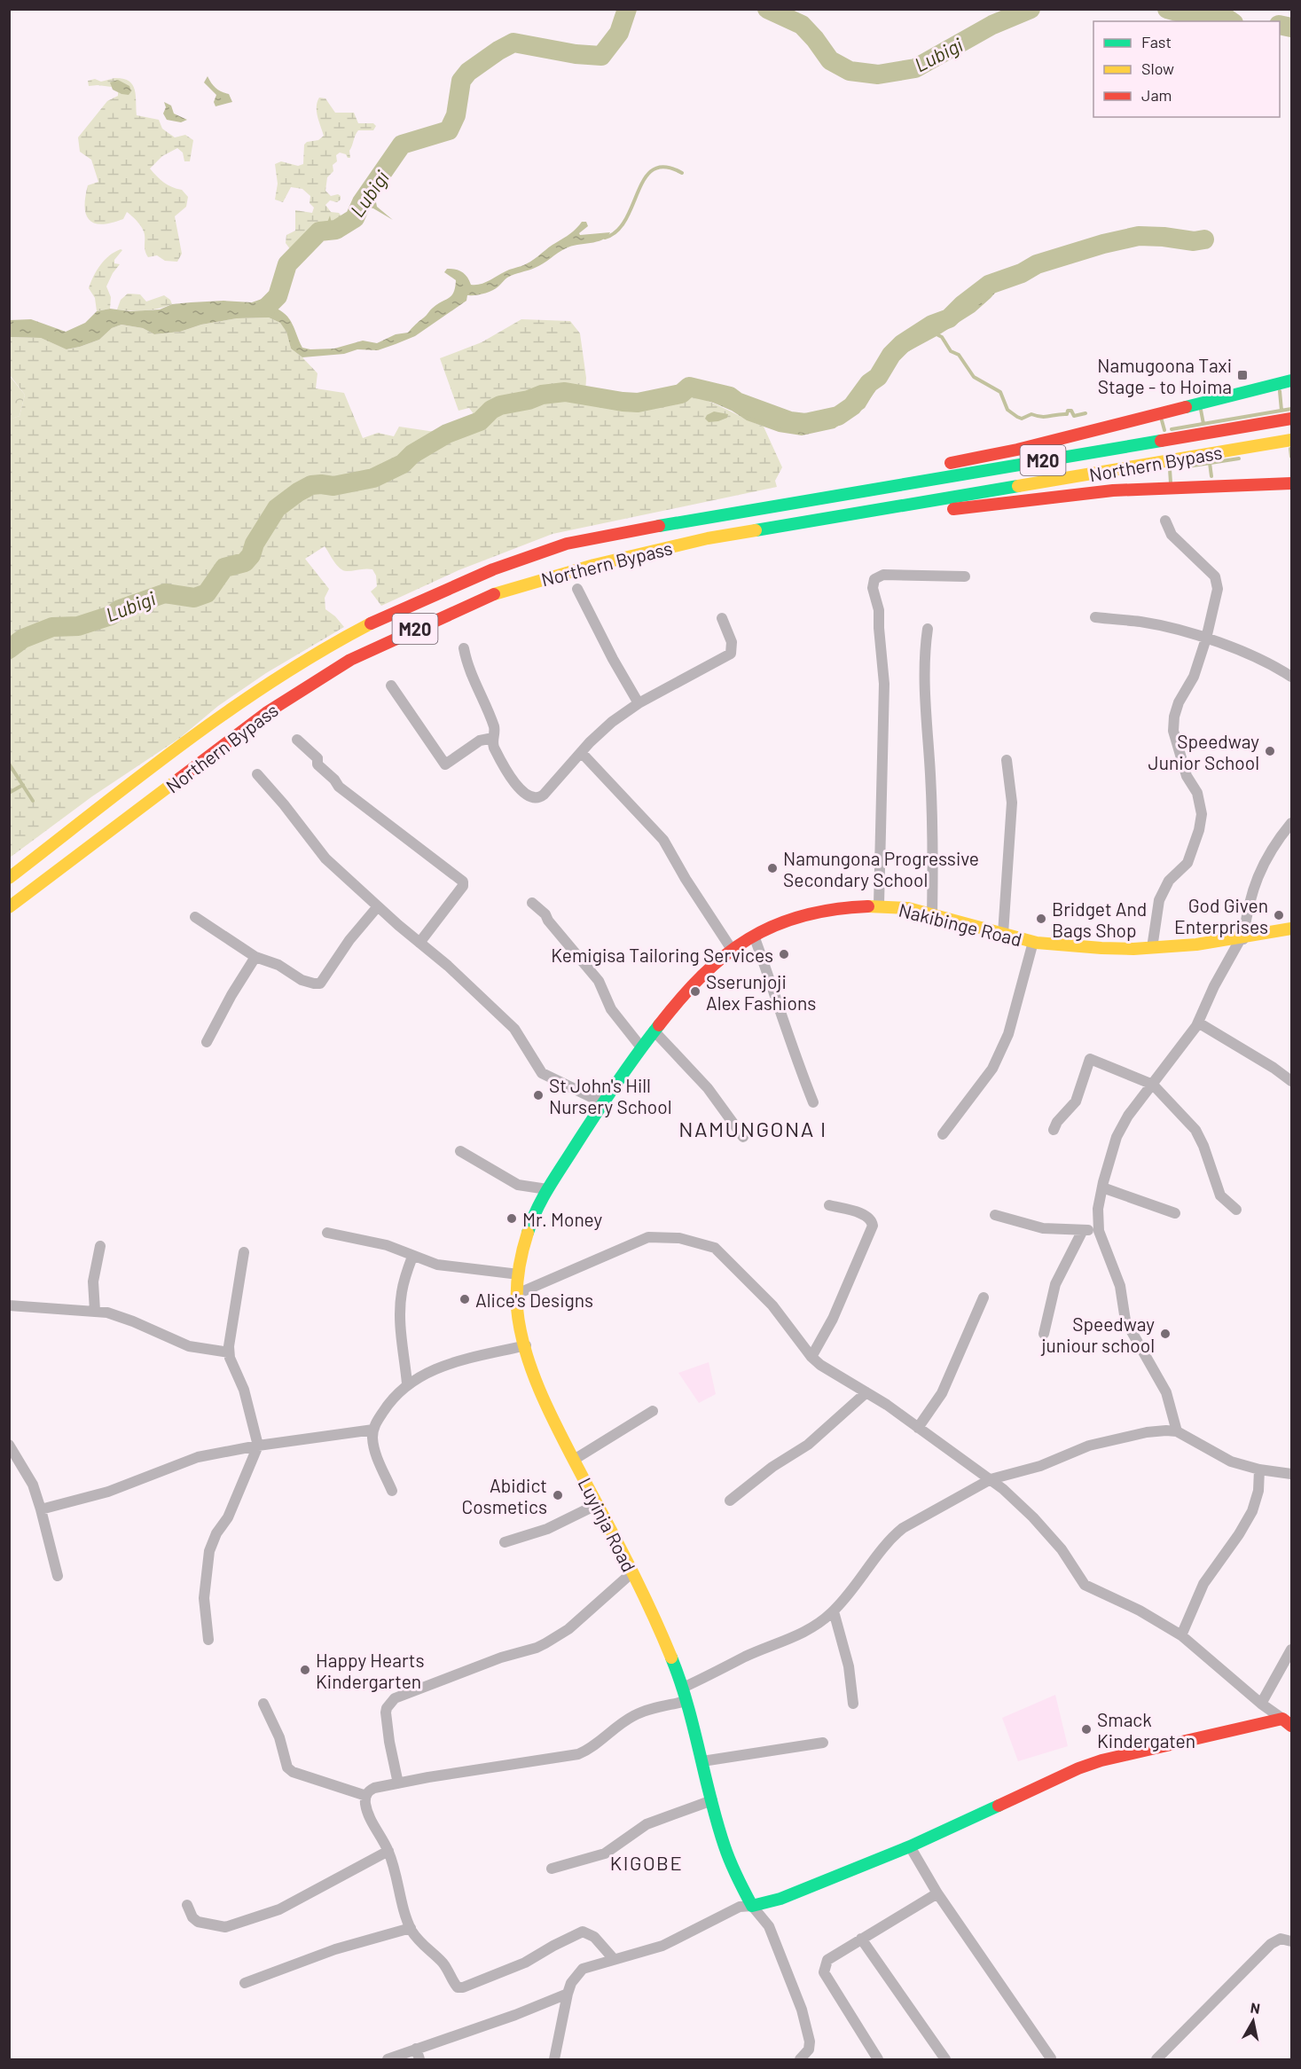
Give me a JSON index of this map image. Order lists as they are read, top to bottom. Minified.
{"streets":{"main road":["M20","Northern Bypass","Nakibinge Road","Luyinja Road"]},"crossings":[["Nakibinge Road","Luyinja Road"]],"districts":["NAMUNGONA I","KIGOBE"],"water":["Lubigi"],"places":{"transit":["Namugoona Taxi Stage - to Hoima"],"other":["Speedway Junior School","Namungona Progressive Secondary School","God Given Enterprises","Bridget And Bags Shop","Kemigisa Tailoring Services","Sserunjoji Alex Fashions","St John's Hill Nursery School","Mr. Money","Alice's Designs","Speedway juniour school","Abidict Cosmetics","Happy Hearts Kindergarten","Smack Kindergaten"]},"legend":["Fast","Slow","Jam"],"north":"top"}
